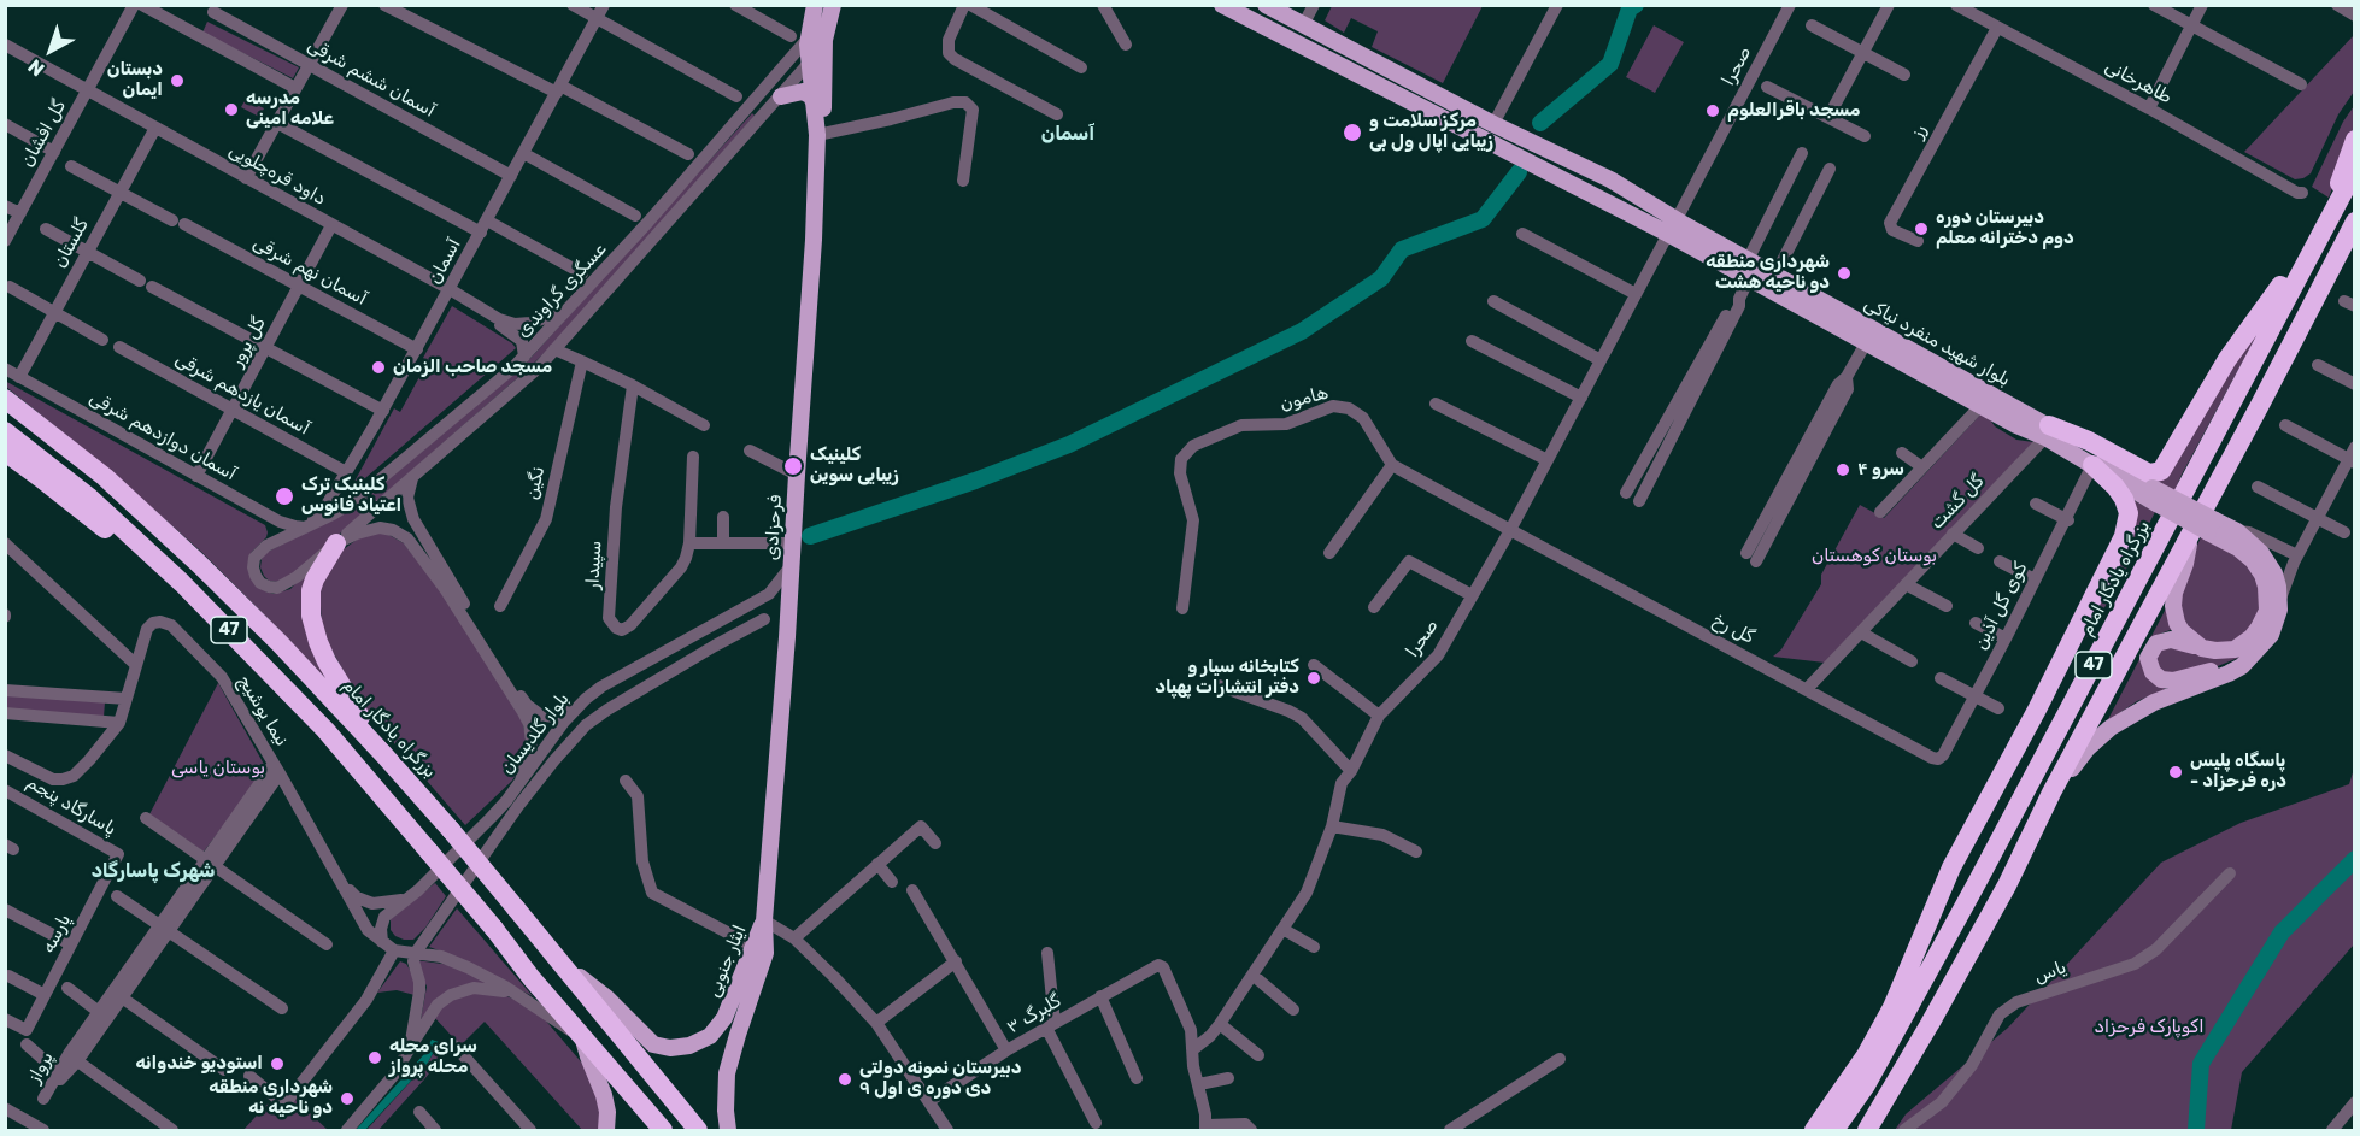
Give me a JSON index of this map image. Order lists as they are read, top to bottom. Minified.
{"streets":{"highway":["بزرگراه یادگار امام","47"],"main road":["بلوار شهید منفرد نیاکی","فرحزادی","ایثار جنوبی"],"street":["صحرا","آسمان ششم شرقی","طاهرخانی","رز","گل افشان","داود قره‌چلویی","گلستان","آسمان","آسمان نهم شرقی","عسگری گراوندی","گل پرور","آسمان یازدهم شرقی","هامون","آسمان دوازدهم شرقی","نگین","گل گشت","سپیدار","کوی گل آذین","گل رخ","نیما یوشیج","بلوار گلدیسان","پاسارگاد پنجم","پارسه","یاس","گلبرگ ۳","پرواز"]},"crossings":[["صحرا","بلوار شهید منفرد نیاکی"],["صحرا","هامون"],["صحرا","گل رخ"],["صحرا","گلبرگ ۳"],["آسمان ششم شرقی","آسمان"],["طاهرخانی","رز"],["گل افشان","داود قره‌چلویی"],["داود قره‌چلویی","گلستان"],["داود قره‌چلویی","آسمان"],["داود قره‌چلویی","گل پرور"],["گلستان","آسمان نهم شرقی"],["گلستان","آسمان دوازدهم شرقی"],["آسمان","آسمان نهم شرقی"],["آسمان","عسگری گراوندی"],["آسمان","آسمان یازدهم شرقی"],["آسمان","آسمان دوازدهم شرقی"],["آسمان نهم شرقی","گل پرور"],["عسگری گراوندی","آسمان یازدهم شرقی"],["عسگری گراوندی","آسمان دوازدهم شرقی"],["گل پرور","آسمان یازدهم شرقی"],["گل پرور","آسمان دوازدهم شرقی"],["بلوار شهید منفرد نیاکی","گل گشت"],["بلوار شهید منفرد نیاکی","کوی گل آذین"],["بلوار شهید منفرد نیاکی","47"],["هامون","گل رخ"],["گل گشت","گل رخ"],["فرحزادی","بلوار گلدیسان"],["فرحزادی","ایثار جنوبی"],["بزرگراه یادگار امام","ایثار جنوبی"],["کوی گل آذین","گل رخ"],["نیما یوشیج","بلوار گلدیسان"],["نیما یوشیج","پرواز"],["پاسارگاد پنجم","پارسه"]],"districts":["آسمان","شهرک پاسارگاد"],"parks":["بوستان کوهستان","بوستان یاسی","اکوپارک فرحزاد"],"places":["دبستان ایمان","مدرسه علامه امینی","مسجد باقرالعلوم","مرکز سلامت و زیبایی اپال ول بی","دبیرستان دوره دوم دخترانه معلم","شهرداری منطقه دو ناحیه هشت","مسجد صاحب الزمان","کلینیک زیبایی سوین","سرو ۴","کلینیک ترک اعتیاد فانوس","کتابخانه سیار و دفتر انتشارات پهپاد","پاسگاه پلیس - دره فرحزاد","سرای محله محله پرواز","استودیو خندوانه","دبیرستان نمونه دولتی ۹ دی دوره ی اول","شهرداری منطقه دو ناحیه نه"],"north":"bottom left"}
